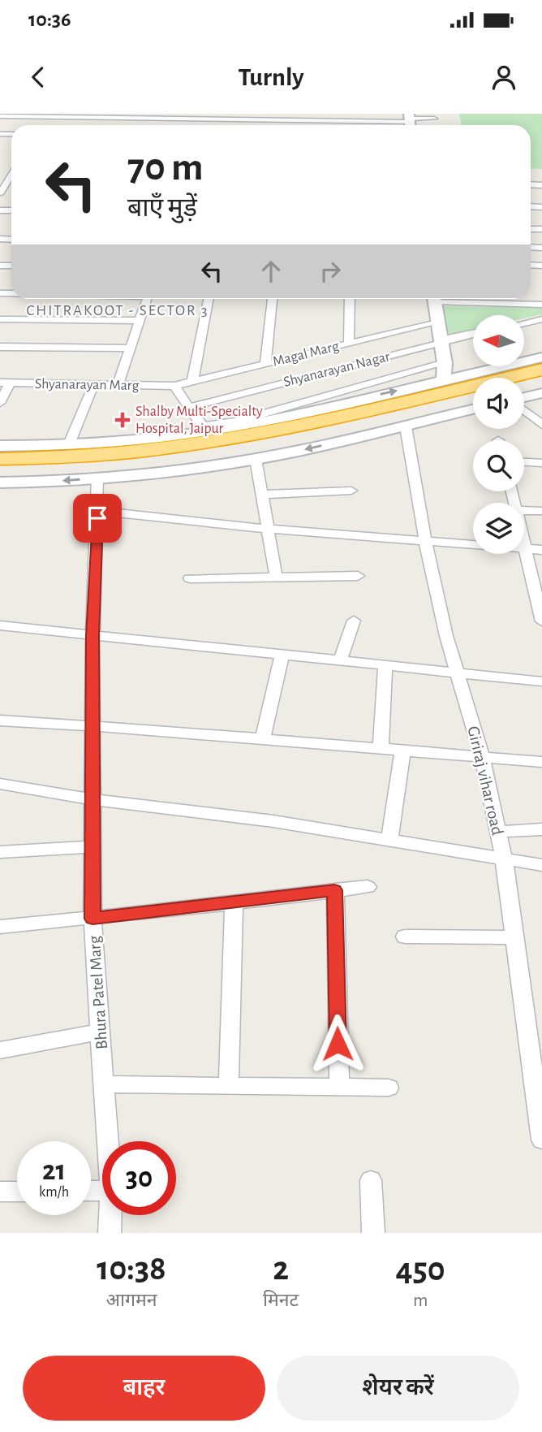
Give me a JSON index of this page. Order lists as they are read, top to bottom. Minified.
{"streets":{"street":["Magal Marg","Shyanarayan Nagar","Shyanarayan Marg","Giriraj vihar road","Bhura Patel Marg"]},"crossings":[["Magal Marg","Shyanarayan Marg"]],"districts":["CHITRAKOOT - SECTOR 3"],"places":{"health":["Shalby Multi-Specialty Hospital, Jaipur"]},"north":"left","page":{"status":"10:36","header":"Turnly","turn":["70 m","बाएँ मुड़ें"],"speed":"21 km/h","limit":"30","eta":["10:38","आगमन","2","मिनट","450","m"],"buttons":["बाहर","शेयर करें"]}}
